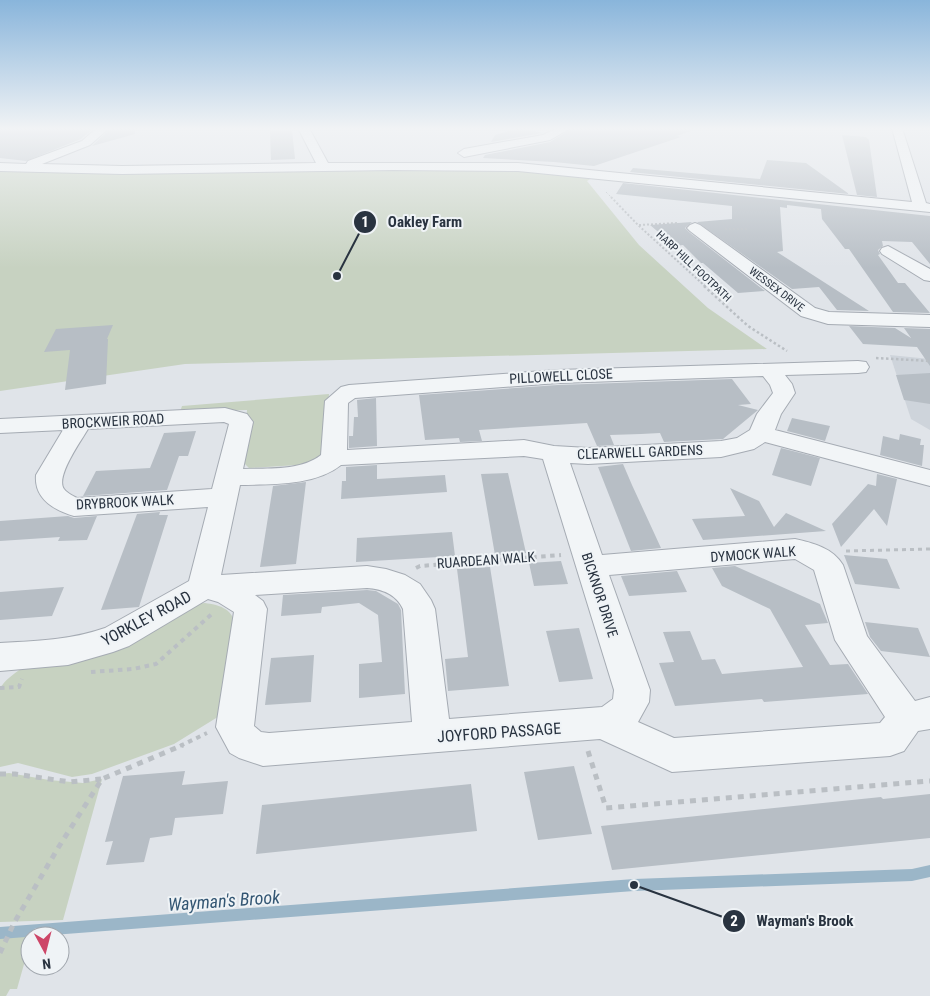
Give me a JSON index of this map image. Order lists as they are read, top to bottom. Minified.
{"streets":{"street":["WESSEX DRIVE","PILLOWELL CLOSE","BROCKWEIR ROAD","CLEARWELL GARDENS","DRYBROOK WALK","DYMOCK WALK","BICKNOR DRIVE","YORKLEY ROAD","JOYFORD PASSAGE"],"path":["HARP HILL FOOTPATH","RUARDEAN WALK"]},"crossings":[["PILLOWELL CLOSE","CLEARWELL GARDENS"],["BROCKWEIR ROAD","CLEARWELL GARDENS"],["BROCKWEIR ROAD","DRYBROOK WALK"],["CLEARWELL GARDENS","DRYBROOK WALK"],["CLEARWELL GARDENS","BICKNOR DRIVE"],["DYMOCK WALK","RUARDEAN WALK"],["DYMOCK WALK","BICKNOR DRIVE"],["DYMOCK WALK","JOYFORD PASSAGE"],["RUARDEAN WALK","BICKNOR DRIVE"],["BICKNOR DRIVE","JOYFORD PASSAGE"],["YORKLEY ROAD","JOYFORD PASSAGE"]],"water":["Wayman's Brook"],"places":["Oakley Farm","Wayman's Brook"],"north":"bottom"}
